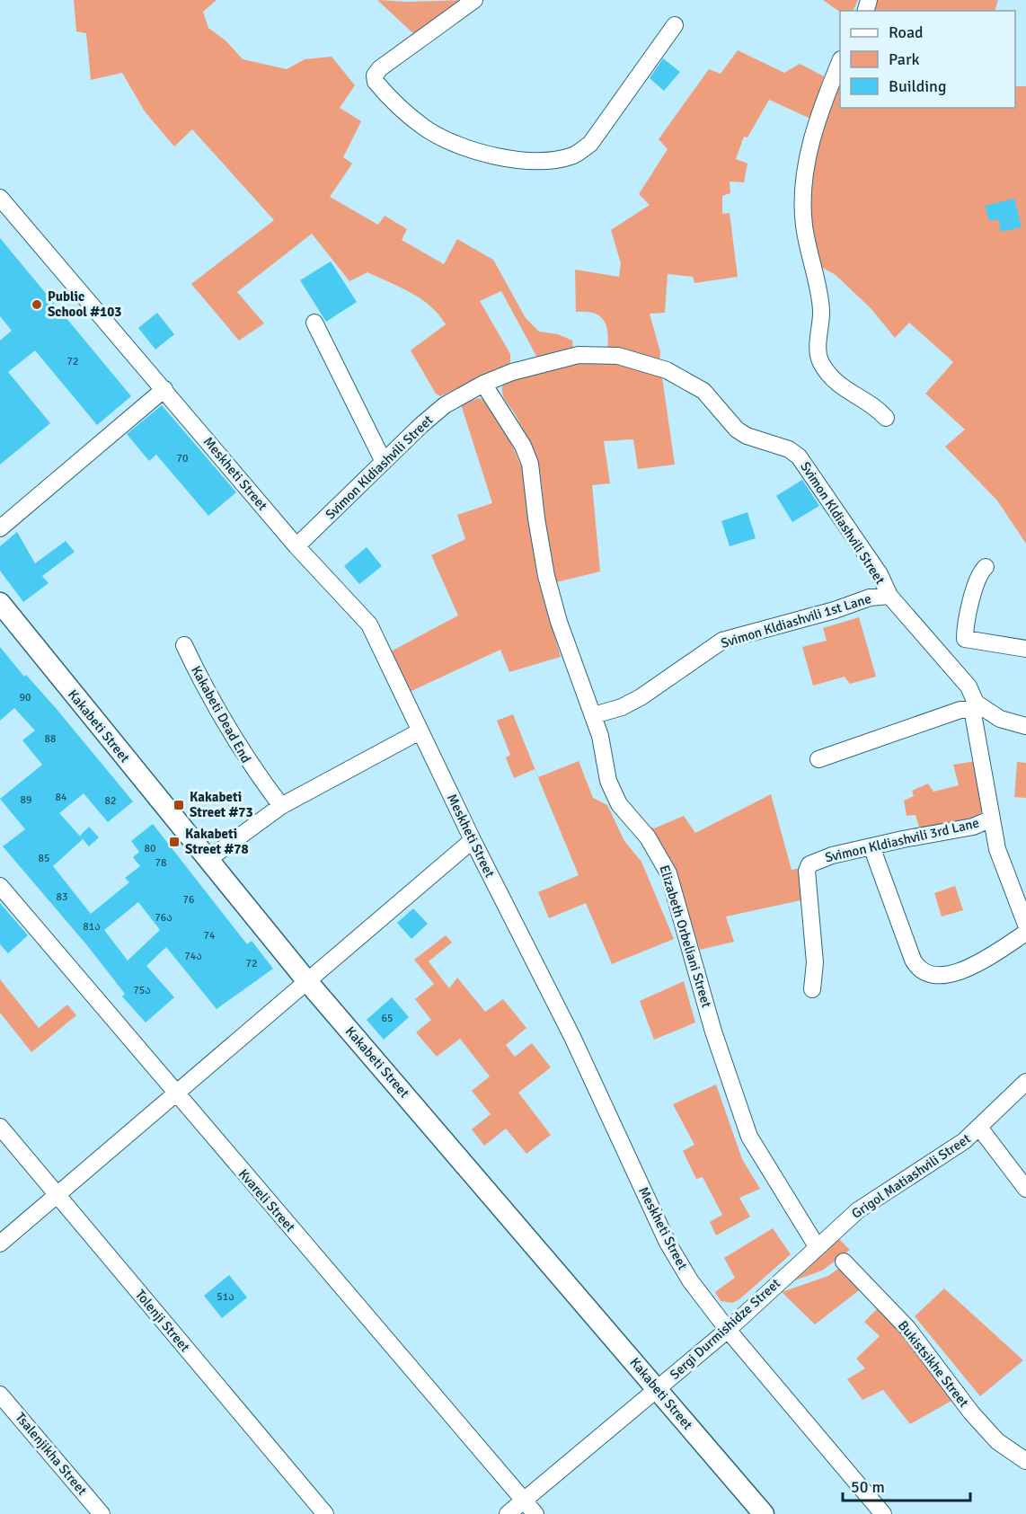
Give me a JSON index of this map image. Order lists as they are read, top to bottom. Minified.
{"streets":{"street":["Svimon Kldiashvili Street","Meskheti Street","Svimon Kldiashvili 1st Lane","Kakabeti Dead End","Kakabeti Street","Svimon Kldiashvili 3rd Lane","Elizabeth Orbeliani Street","Grigol Matiashvili Street","Kvareli Street","Tolenji Street","Sergi Durmishidze Street","Bukistsikhe Street","Tsalenjikha Street"]},"crossings":[["Svimon Kldiashvili Street","Meskheti Street"],["Svimon Kldiashvili Street","Svimon Kldiashvili 1st Lane"],["Svimon Kldiashvili Street","Svimon Kldiashvili 3rd Lane"],["Svimon Kldiashvili Street","Elizabeth Orbeliani Street"],["Meskheti Street","Sergi Durmishidze Street"],["Svimon Kldiashvili 1st Lane","Elizabeth Orbeliani Street"],["Kakabeti Street","Sergi Durmishidze Street"],["Elizabeth Orbeliani Street","Grigol Matiashvili Street"],["Elizabeth Orbeliani Street","Sergi Durmishidze Street"],["Grigol Matiashvili Street","Sergi Durmishidze Street"],["Kvareli Street","Sergi Durmishidze Street"]],"places":{"other":["Public School #103"],"transit":["Kakabeti Street #73","Kakabeti Street #78"]},"house_numbers":["72","70","90","88","84","89","82","80","85","78","83","76","76ა","81ა","74","74ა","72","75ა","65","51ა"],"legend":["Road","Park","Building"],"scale_bar":"50 m"}
